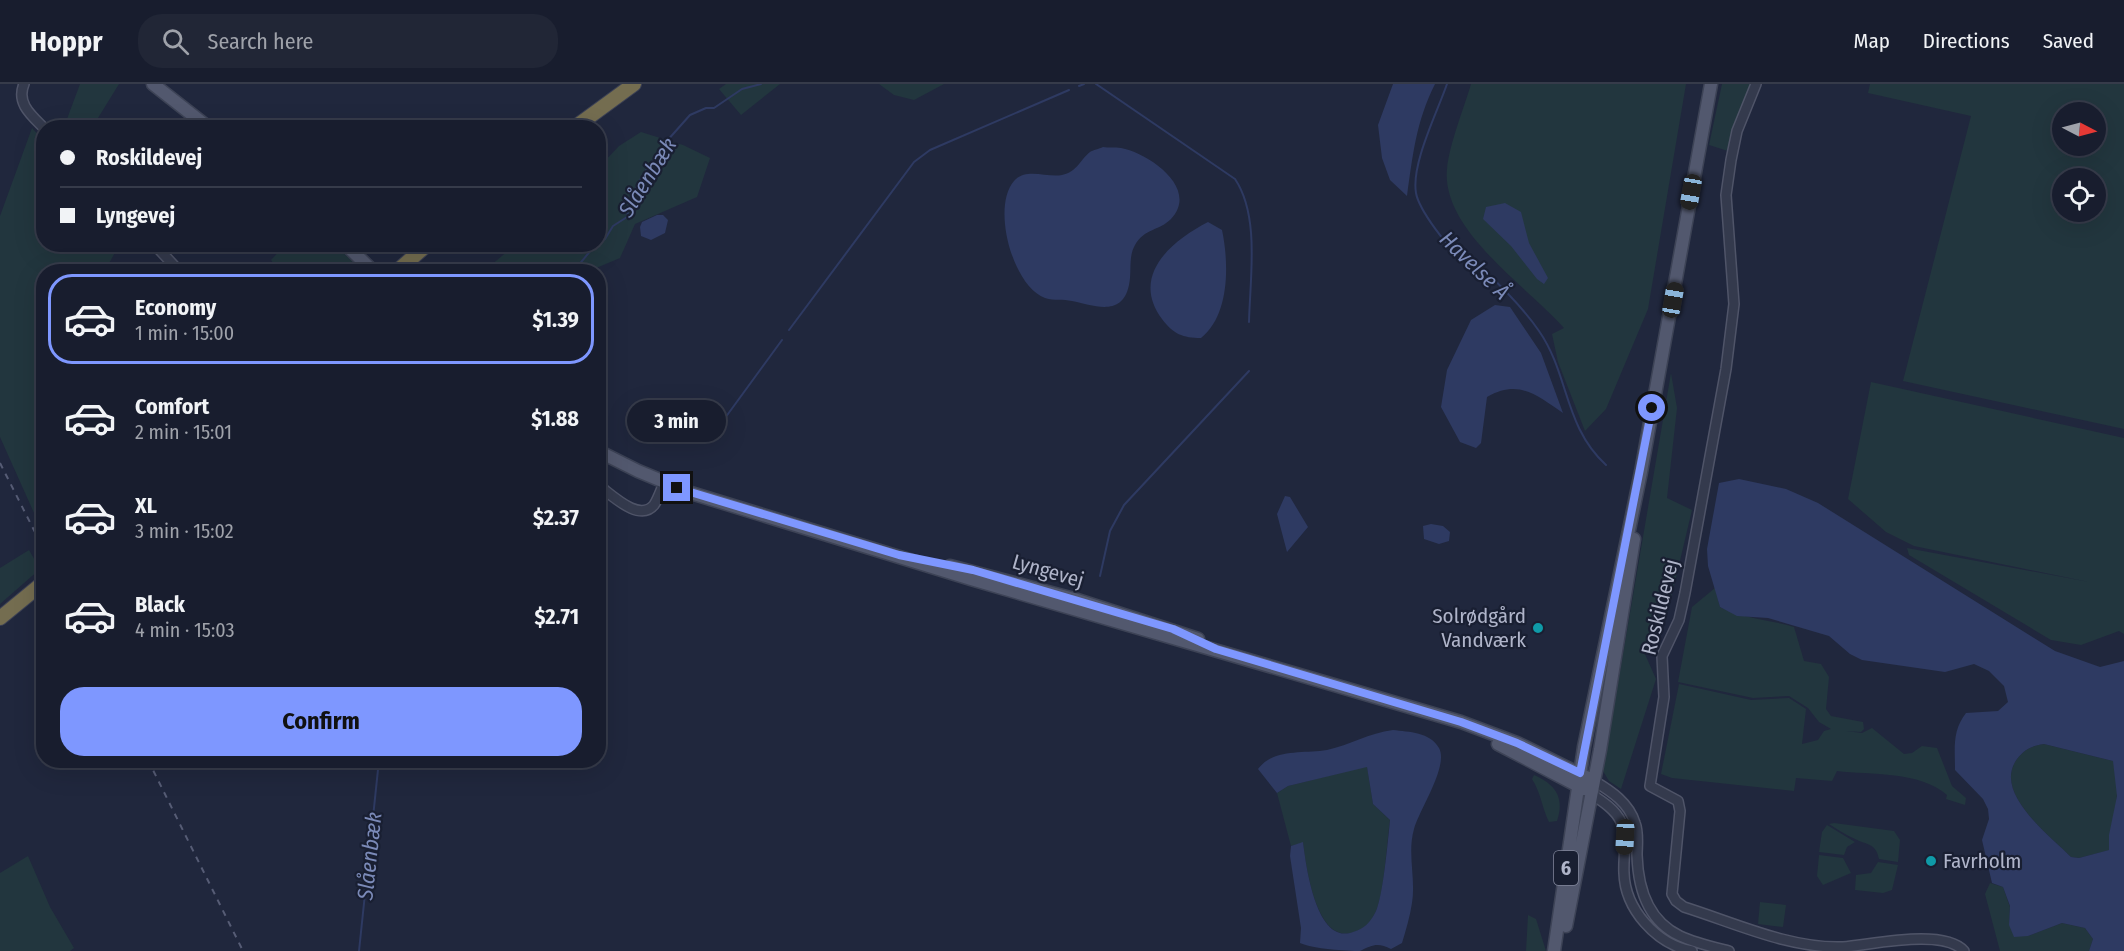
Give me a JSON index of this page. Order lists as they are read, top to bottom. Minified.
{"streets":{"main road":["Lyngevej","Roskildevej","6"]},"crossings":[["Lyngevej","Roskildevej"],["Lyngevej","6"],["Roskildevej","6"]],"water":["Slåenbæk","Havelse Å"],"places":["Solrødgård Vandværk","Favrholm"],"north":"right","page":{"header":"Hoppr","search":"Search here","nav":["Map","Directions","Saved"],"banner":["Roskildevej","Lyngevej"],"list":[{"name":"Economy","note":"1 min · 15:00","value":"$1.39"},{"name":"Comfort","note":"2 min · 15:01","value":"$1.88"},{"name":"XL","note":"3 min · 15:02","value":"$2.37"},{"name":"Black","note":"4 min · 15:03","value":"$2.71"}],"bubble":"3 min","buttons":"Confirm"}}
